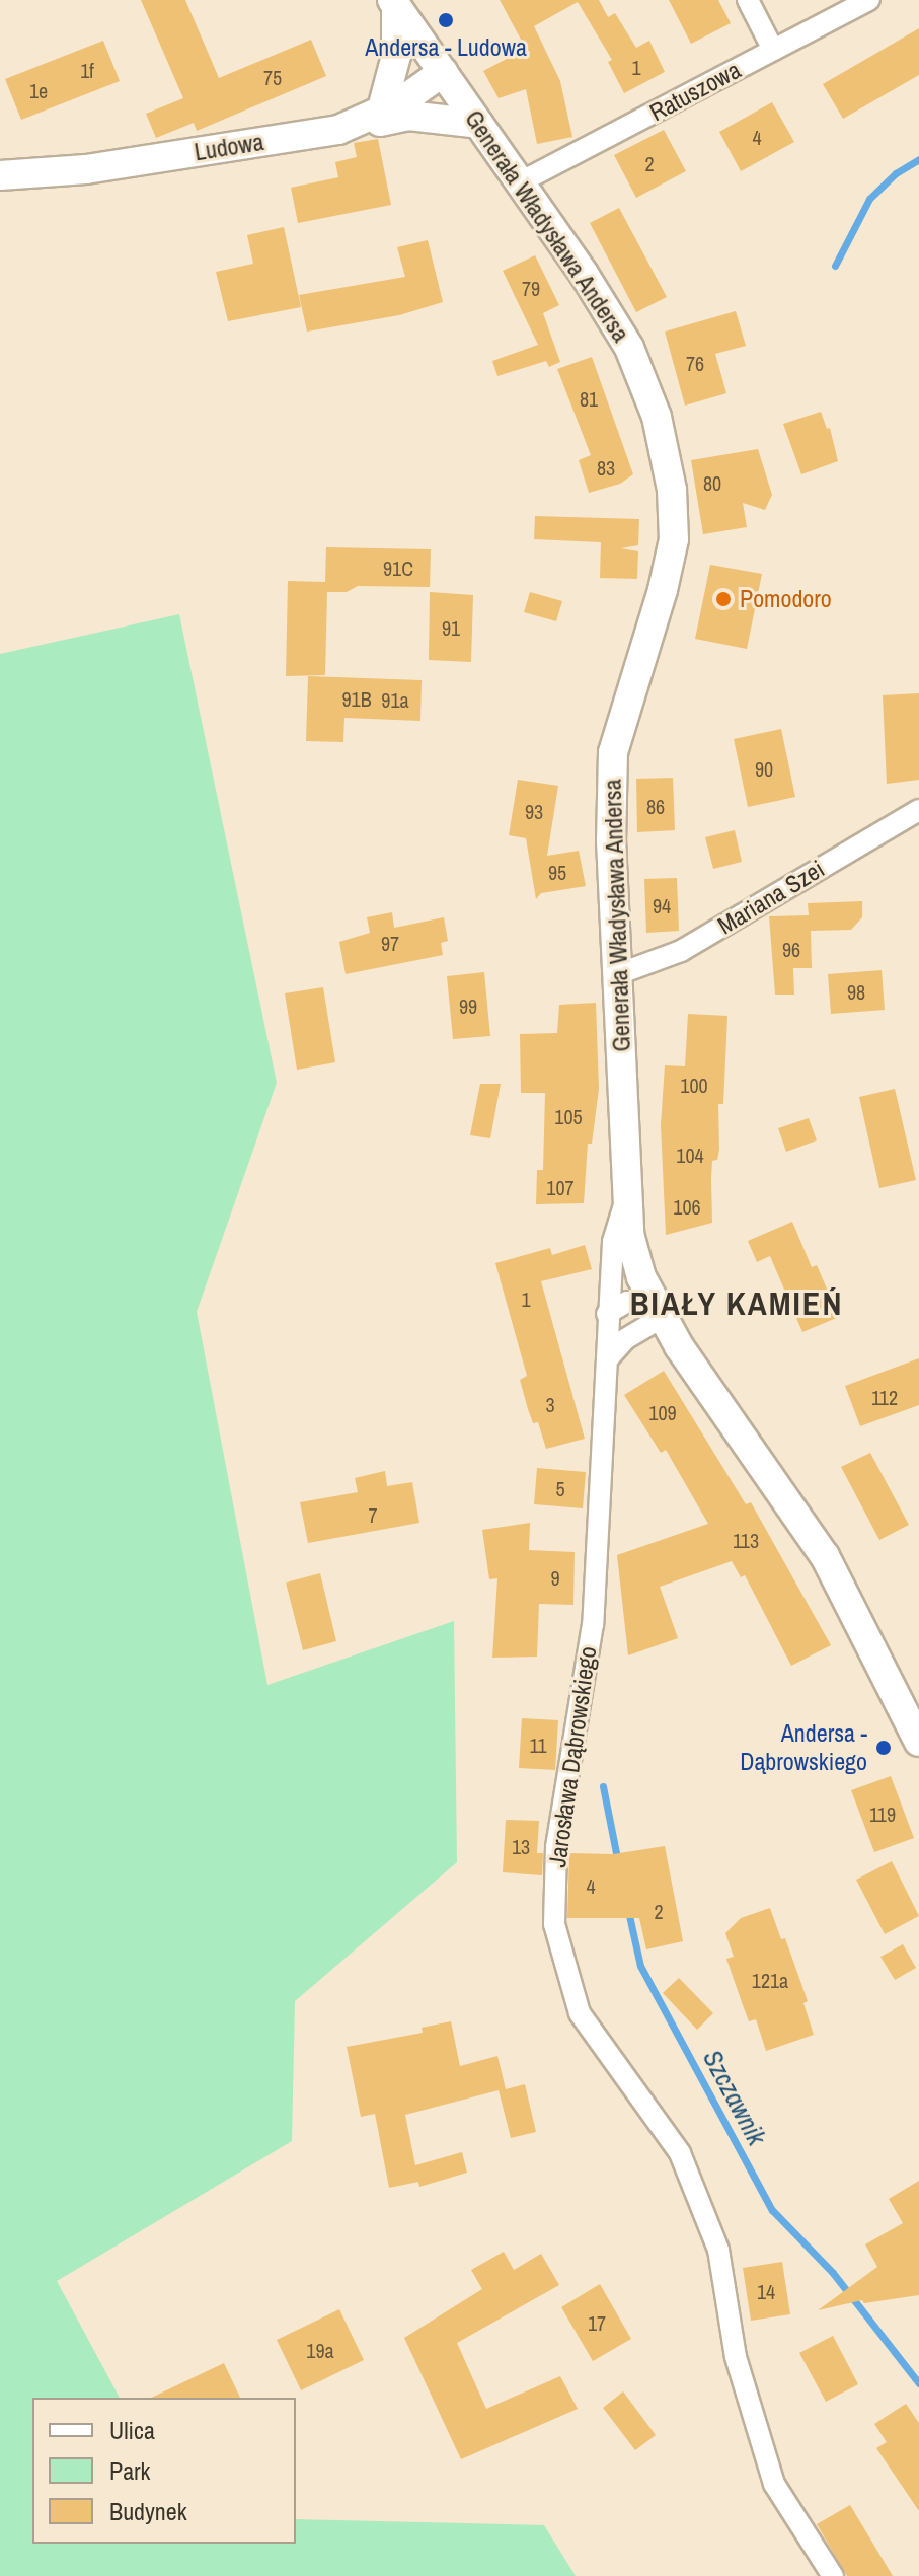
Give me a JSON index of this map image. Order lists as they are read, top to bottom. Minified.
{"streets":{"street":["Ratuszowa","Ludowa","Generała Władysława Andersa","Mariana Szei","Jarosława Dąbrowskiego"]},"crossings":[["Ratuszowa","Generała Władysława Andersa"],["Ludowa","Generała Władysława Andersa"],["Generała Władysława Andersa","Mariana Szei"],["Generała Władysława Andersa","Jarosława Dąbrowskiego"]],"districts":["BIAŁY KAMIEŃ"],"water":["Szczawnik"],"places":["Andersa - Ludowa","Pomodoro","Andersa - Dąbrowskiego"],"house_numbers":["1","1f","75","1e","4","2","79","76","81","83","80","91C","91","91B","91a","90","86","93","95","94","97","96","98","99","100","105","104","107","106","1","112","3","109","5","7","113","9","11","119","13","4","2","121a","14","17","19a"],"legend":["Ulica","Park","Budynek"]}
